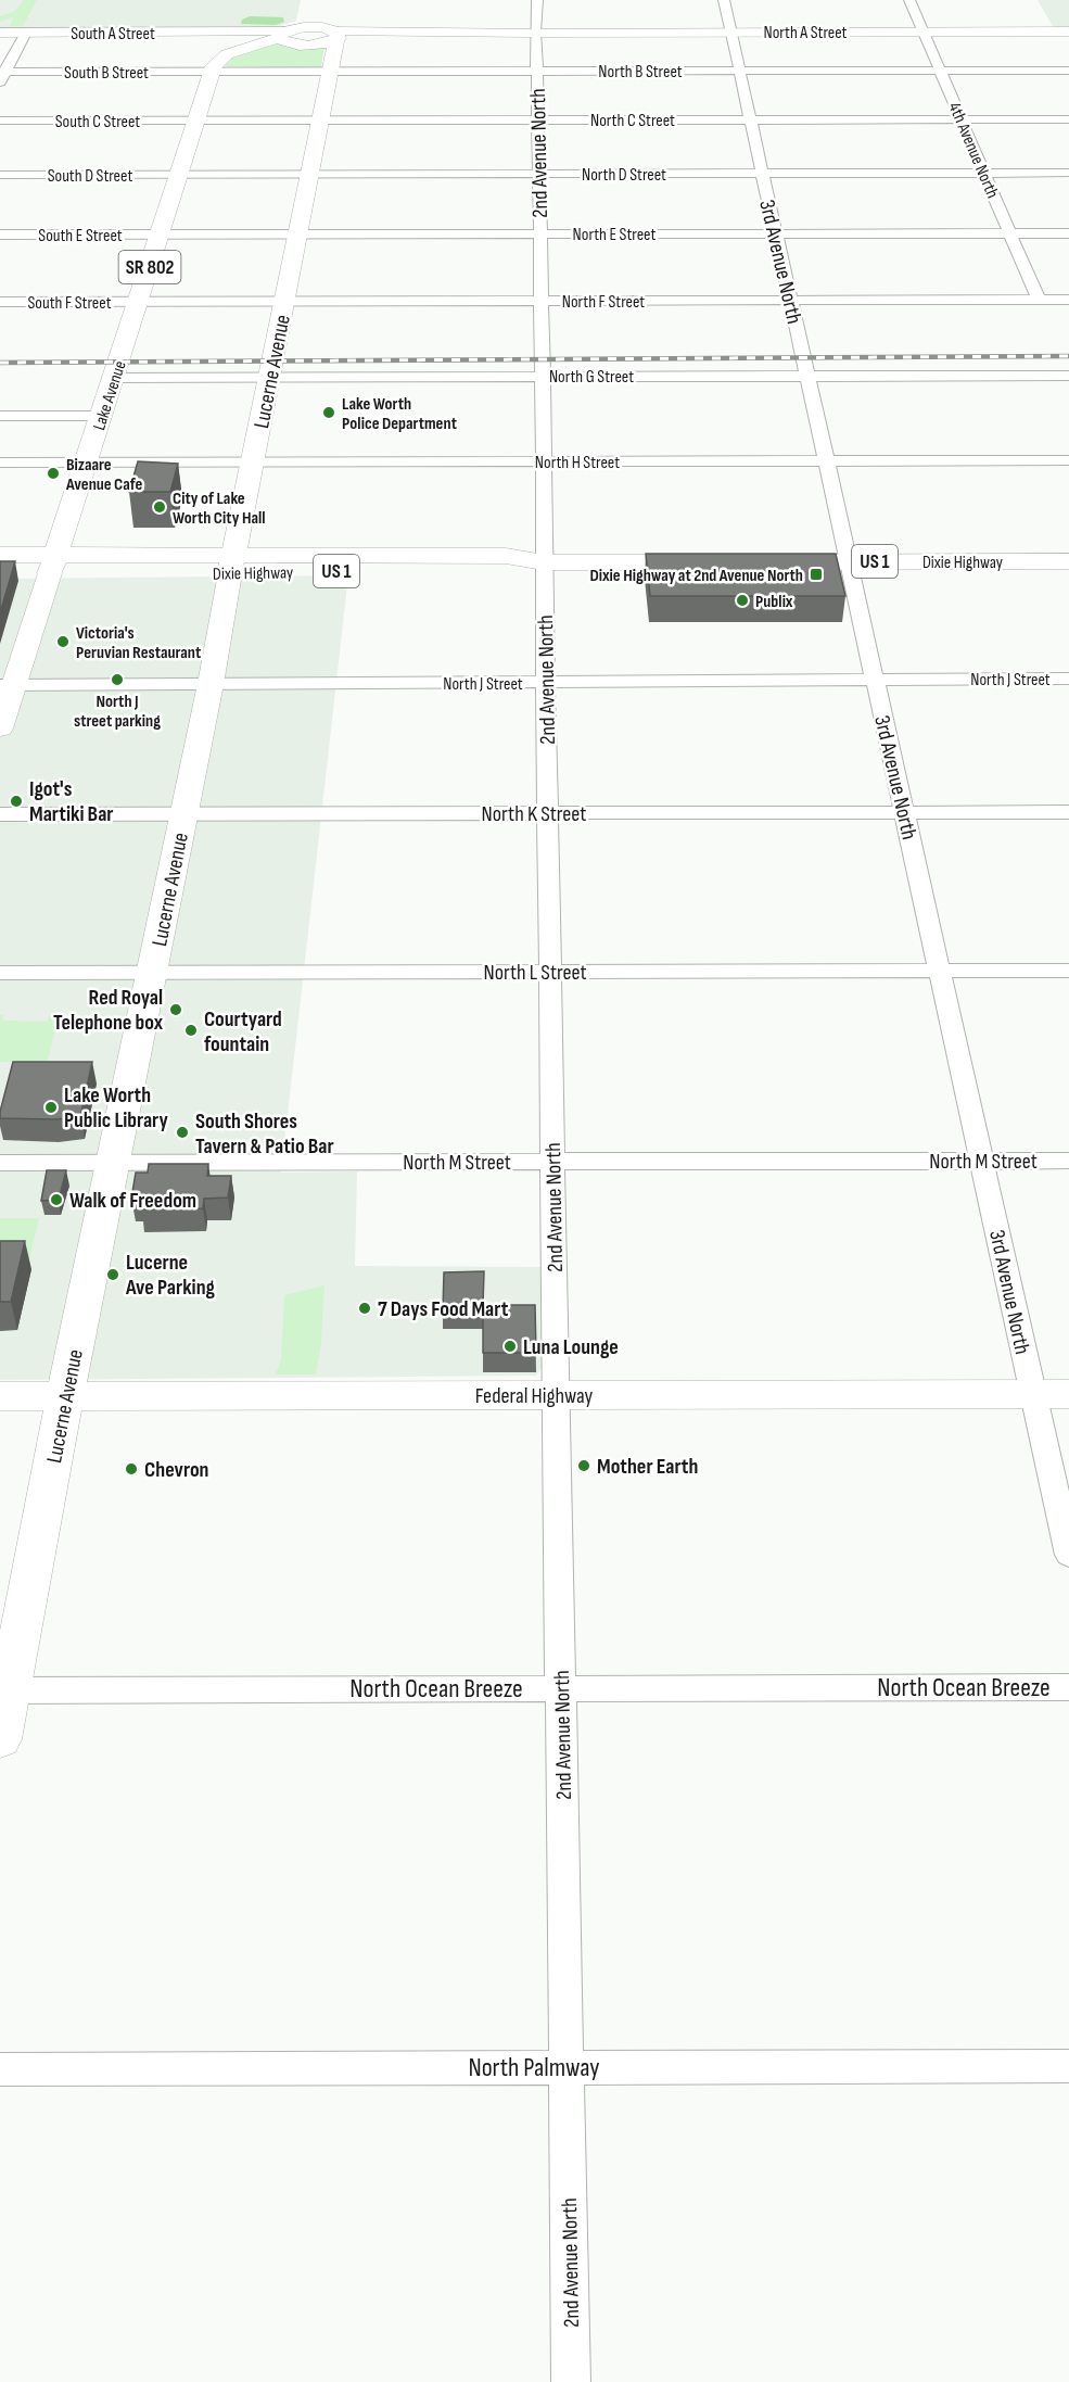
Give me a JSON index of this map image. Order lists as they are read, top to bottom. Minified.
{"streets":{"main road":["North A Street","South A Street","SR 802","Lucerne Avenue","Lake Avenue","US 1","Dixie Highway","Federal Highway"],"street":["North B Street","South B Street","North C Street","South C Street","4th Avenue North","2nd Avenue North","North D Street","South D Street","North E Street","South E Street","3rd Avenue North","North F Street","South F Street","North G Street","North H Street","North J Street","North K Street","North L Street","North M Street","North Ocean Breeze","North Palmway"]},"crossings":[["North A Street","4th Avenue North"],["North A Street","2nd Avenue North"],["North A Street","3rd Avenue North"],["North A Street","Lucerne Avenue"],["South A Street","Lake Avenue"],["North B Street","South B Street"],["North B Street","4th Avenue North"],["North B Street","2nd Avenue North"],["North B Street","3rd Avenue North"],["North B Street","Lucerne Avenue"],["North B Street","Lake Avenue"],["South B Street","Lake Avenue"],["North C Street","South C Street"],["North C Street","4th Avenue North"],["North C Street","2nd Avenue North"],["North C Street","3rd Avenue North"],["North C Street","Lucerne Avenue"],["North C Street","Lake Avenue"],["South C Street","Lake Avenue"],["4th Avenue North","North D Street"],["4th Avenue North","North E Street"],["4th Avenue North","North F Street"],["2nd Avenue North","North D Street"],["2nd Avenue North","North E Street"],["2nd Avenue North","North F Street"],["2nd Avenue North","North G Street"],["2nd Avenue North","North H Street"],["2nd Avenue North","Dixie Highway"],["2nd Avenue North","North J Street"],["2nd Avenue North","North K Street"],["2nd Avenue North","North L Street"],["2nd Avenue North","North M Street"],["2nd Avenue North","Federal Highway"],["2nd Avenue North","North Ocean Breeze"],["2nd Avenue North","North Palmway"],["North D Street","South D Street"],["North D Street","3rd Avenue North"],["North D Street","Lucerne Avenue"],["North D Street","Lake Avenue"],["South D Street","Lake Avenue"],["North E Street","South E Street"],["North E Street","3rd Avenue North"],["North E Street","Lucerne Avenue"],["North E Street","Lake Avenue"],["South E Street","Lake Avenue"],["3rd Avenue North","North F Street"],["3rd Avenue North","North G Street"],["3rd Avenue North","North H Street"],["3rd Avenue North","Dixie Highway"],["3rd Avenue North","North J Street"],["3rd Avenue North","North K Street"],["3rd Avenue North","North L Street"],["3rd Avenue North","North M Street"],["3rd Avenue North","Federal Highway"],["North F Street","South F Street"],["North F Street","Lucerne Avenue"],["North F Street","Lake Avenue"],["South F Street","Lake Avenue"],["Lucerne Avenue","North G Street"],["Lucerne Avenue","North H Street"],["Lucerne Avenue","Dixie Highway"],["Lucerne Avenue","North J Street"],["Lucerne Avenue","North K Street"],["Lucerne Avenue","North L Street"],["Lucerne Avenue","North M Street"],["Lucerne Avenue","Federal Highway"],["Lucerne Avenue","North Ocean Breeze"],["North G Street","Lake Avenue"],["Lake Avenue","North H Street"],["Lake Avenue","Dixie Highway"],["Lake Avenue","North J Street"]],"places":{"other":["Lake Worth Police Department","Bizaare Avenue Cafe","City of Lake Worth City Hall","Publix","Victoria's Peruvian Restaurant","North J street parking","Igot's Martiki Bar","Red Royal Telephone box","Courtyard fountain","Lake Worth Public Library","South Shores Tavern & Patio Bar","Walk of Freedom","Lucerne Ave Parking","7 Days Food Mart","Luna Lounge","Mother Earth","Chevron"],"transit":["Dixie Highway at 2nd Avenue North"]}}
